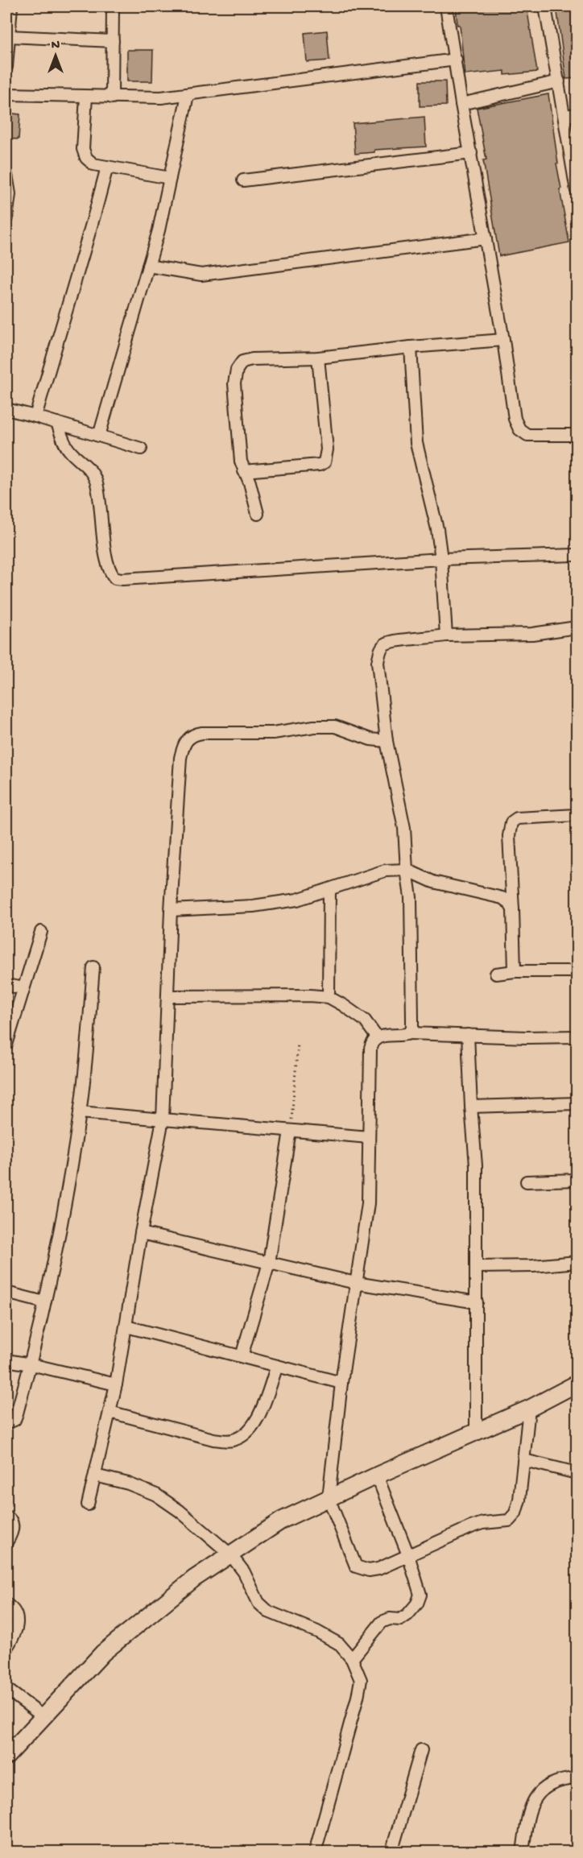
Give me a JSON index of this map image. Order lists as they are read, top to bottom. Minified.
{"north":"top"}
